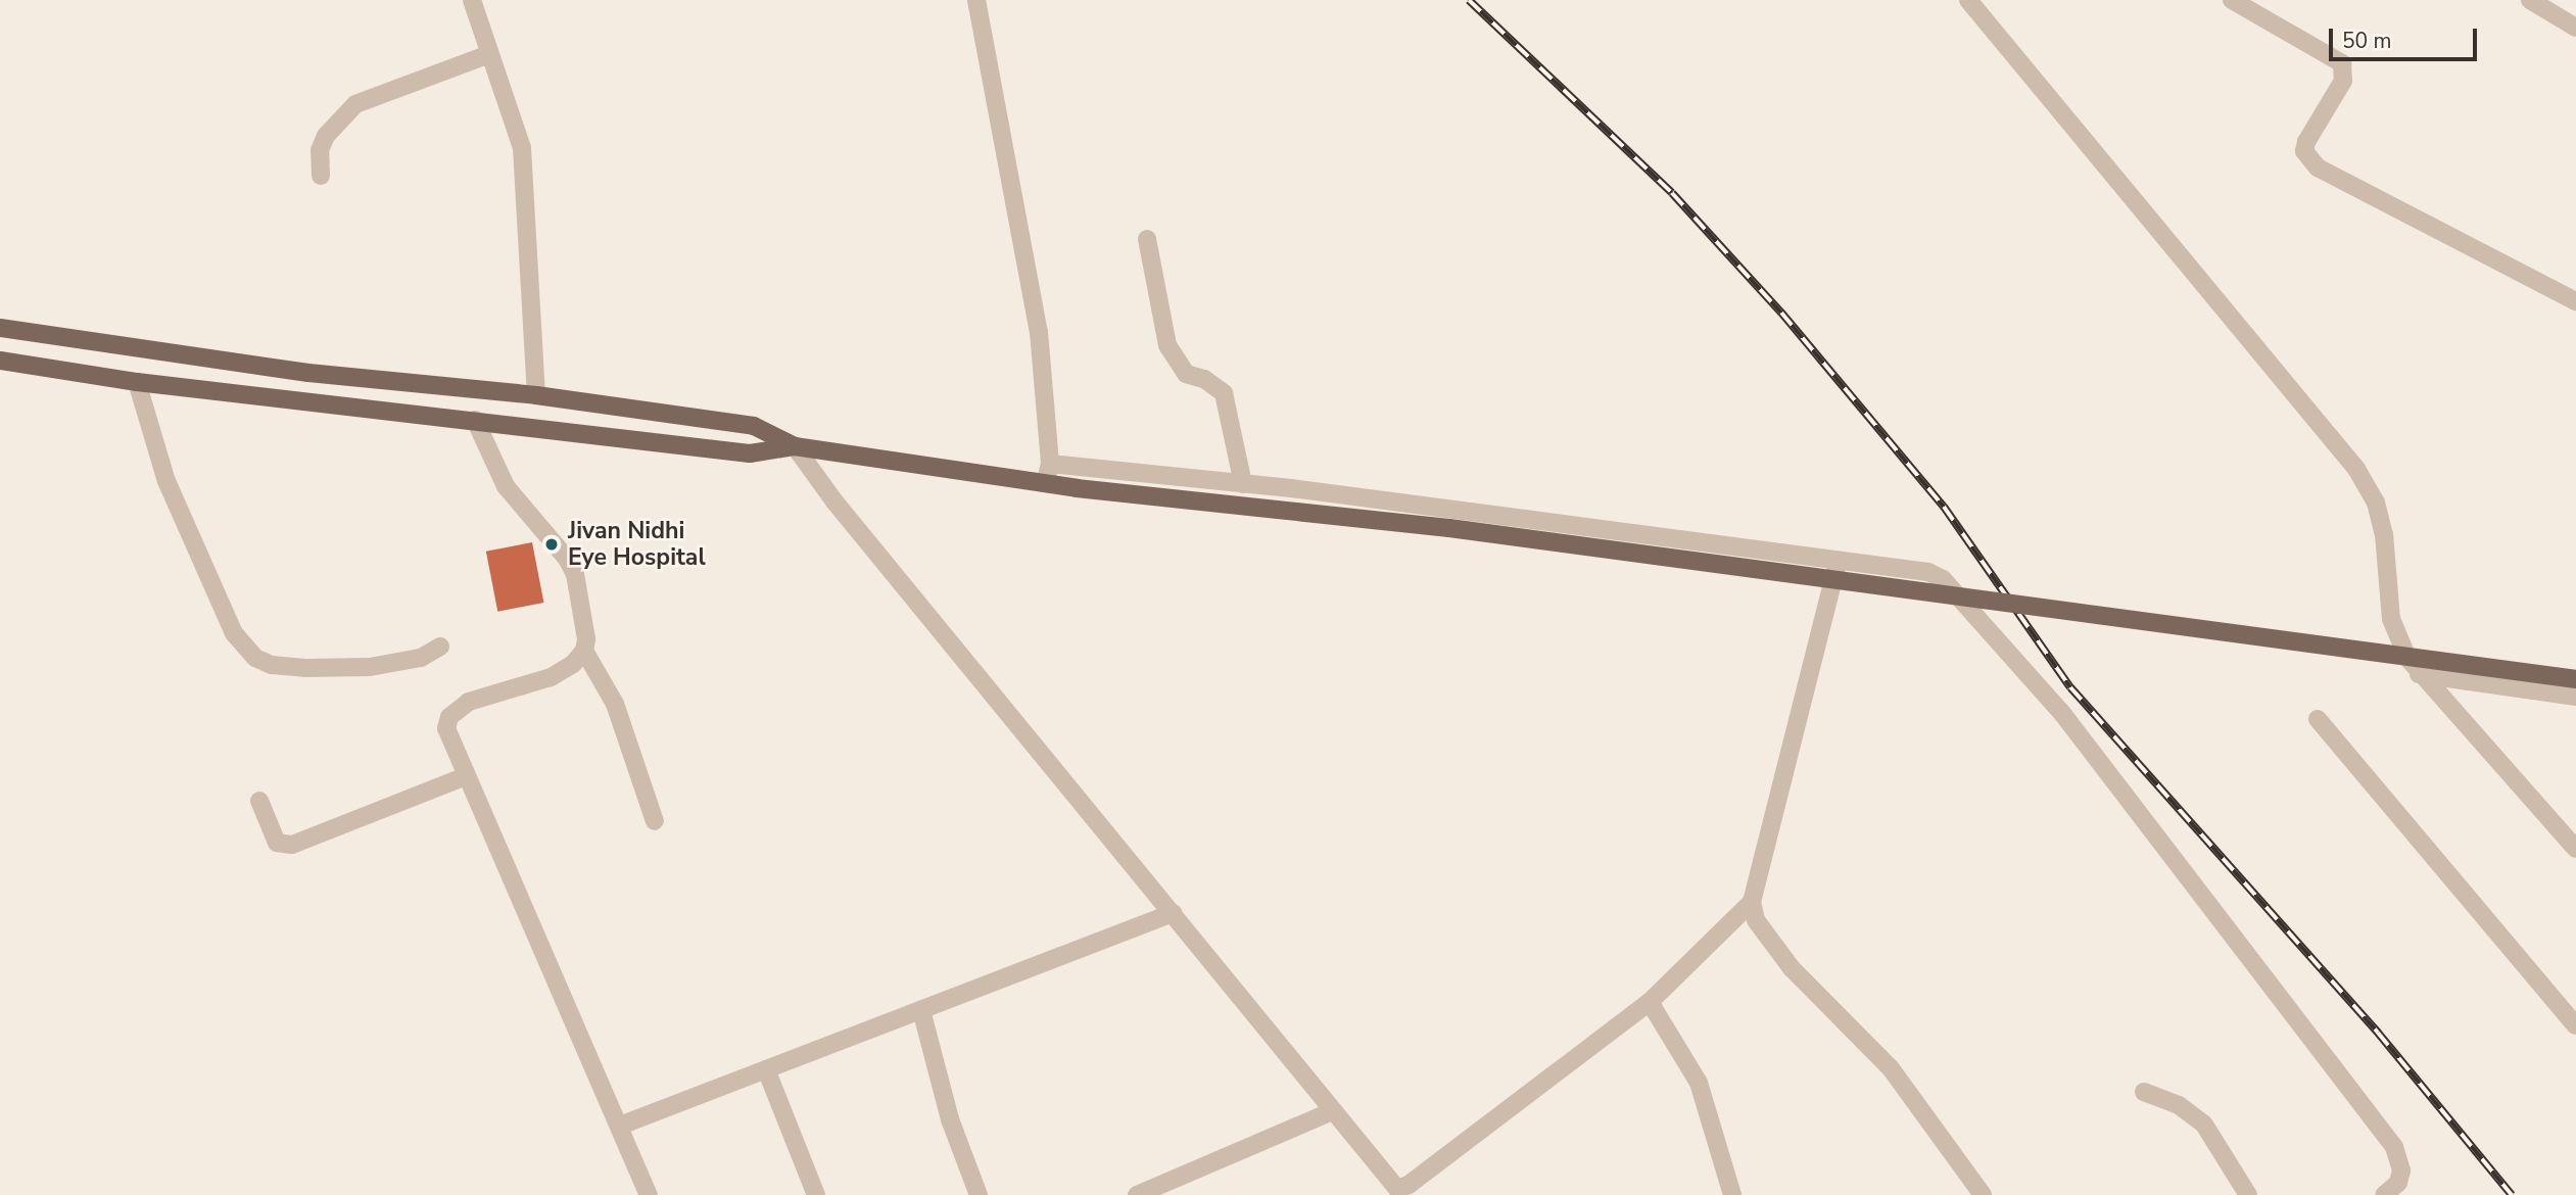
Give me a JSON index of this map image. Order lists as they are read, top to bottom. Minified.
{"places":["Jivan Nidhi Eye Hospital"],"scale_bar":"50 m"}
